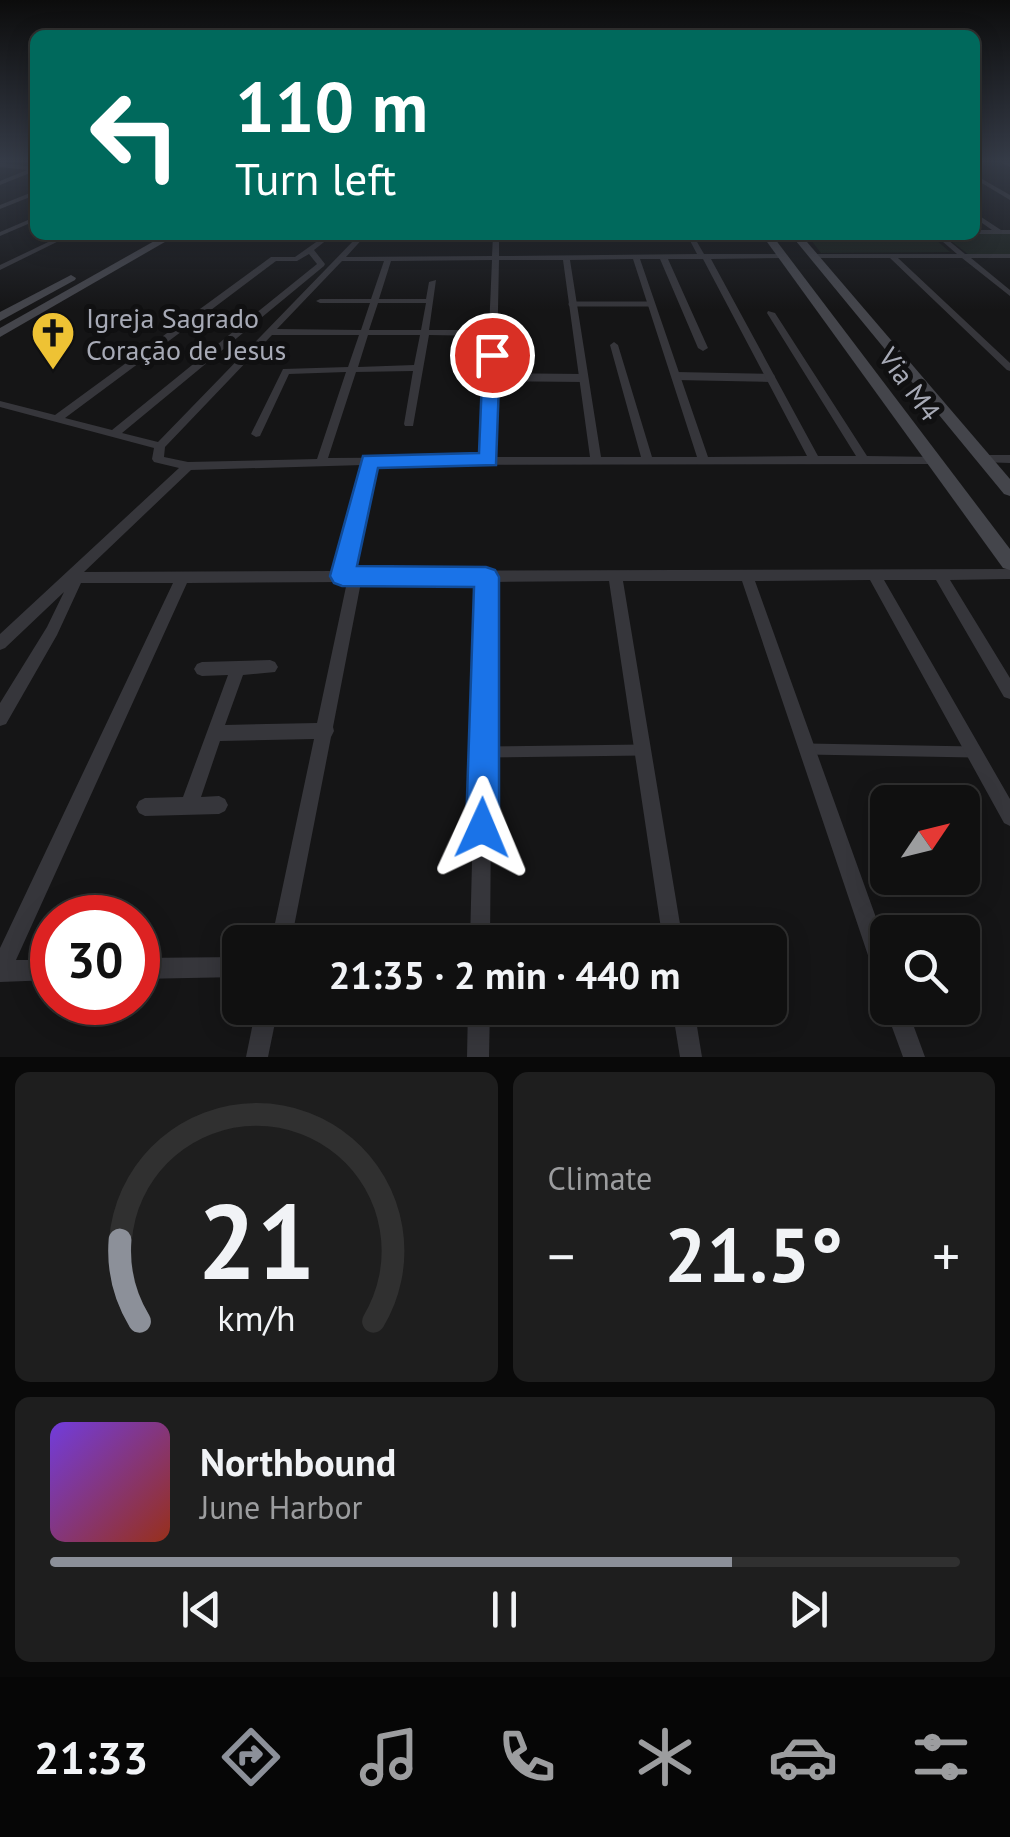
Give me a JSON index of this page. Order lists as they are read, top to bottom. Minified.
{"streets":{"main road":["Via M4"]},"places":{"church":["Igreja Sagrado Coração de Jesus"]},"north":"top right","page":{"turn":["110 m","Turn left"],"limit":"30","trip":"21:35 · 2 min · 440 m","tile":"Climate","heat":["−","21.5°","+"],"song":["Northbound","June Harbor"],"tabs":"21:33","gauge":["21","km/h"]}}
